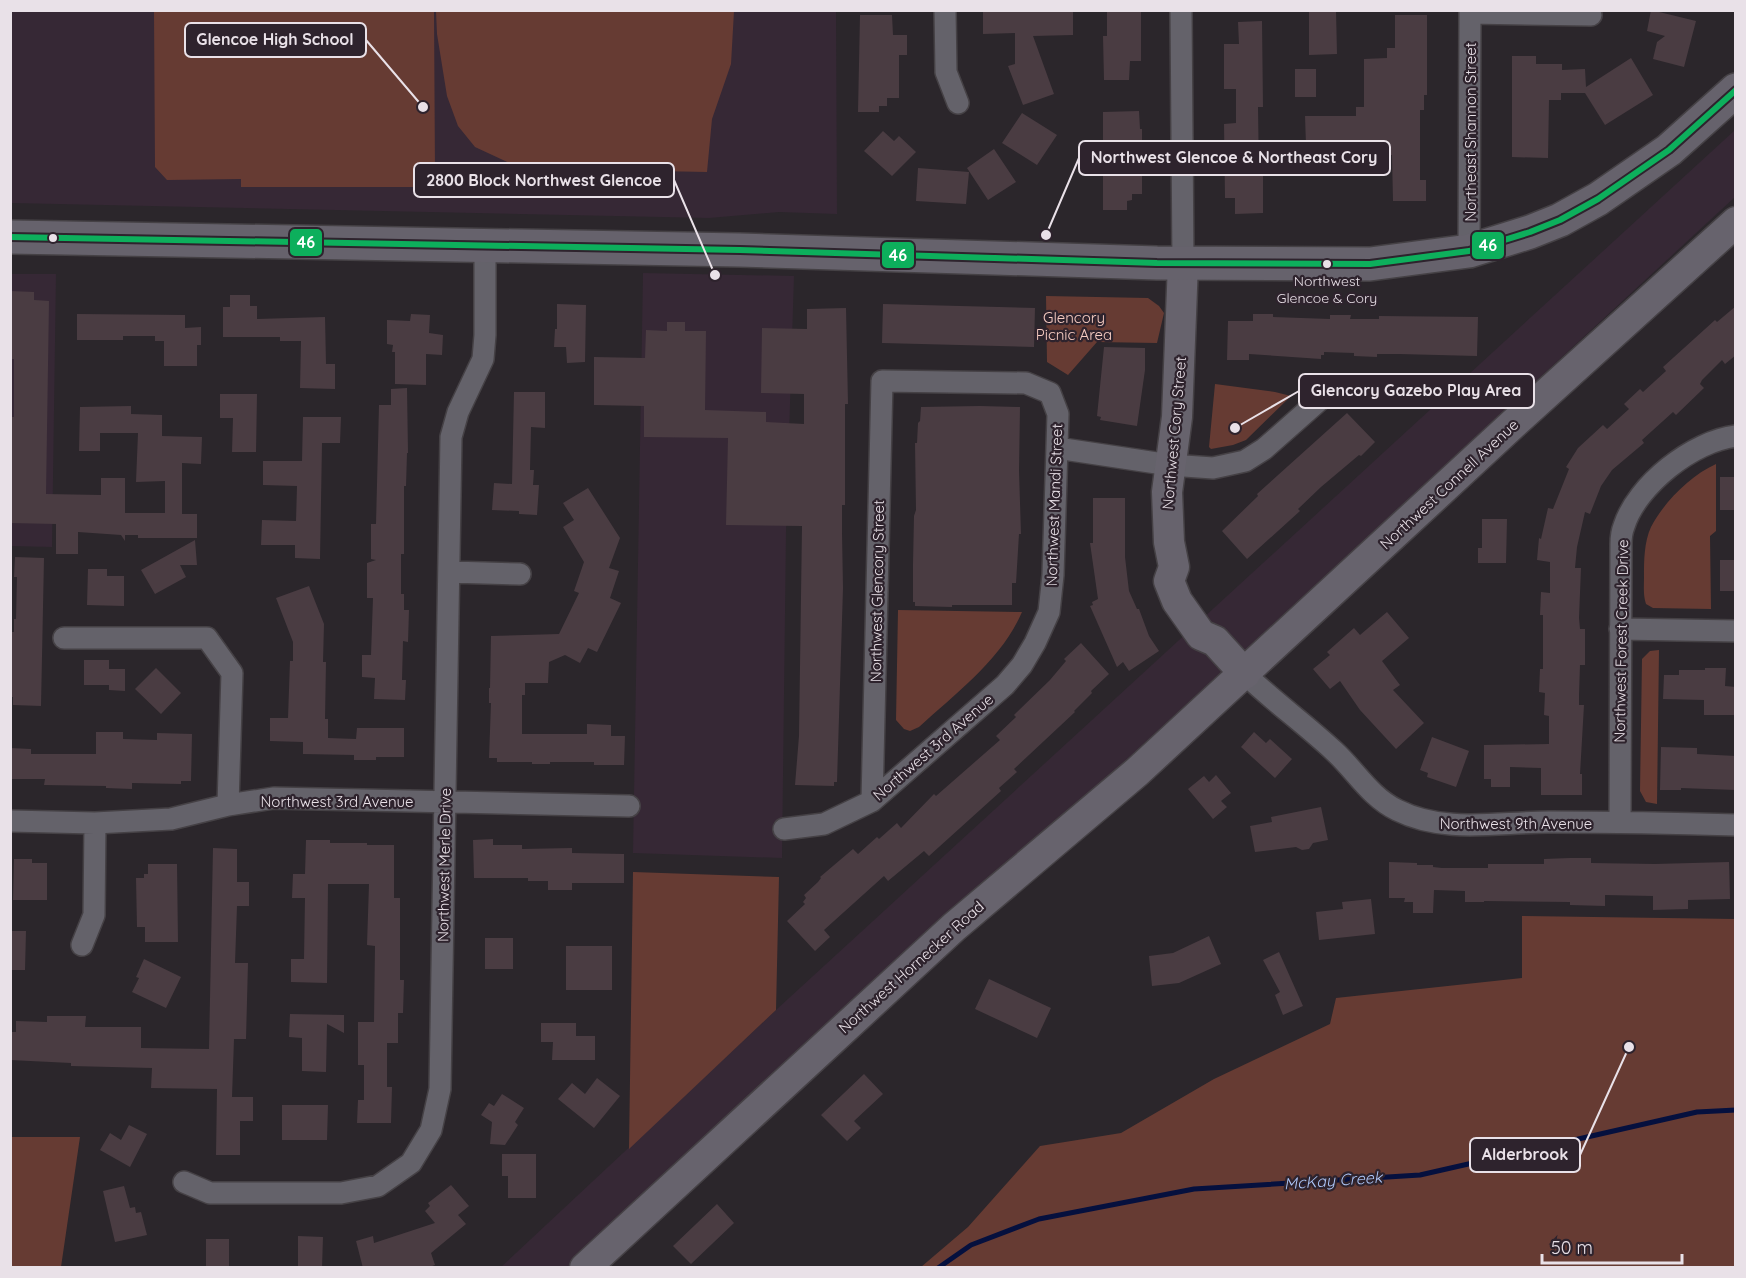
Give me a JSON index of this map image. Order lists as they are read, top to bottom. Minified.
{"streets":{"street":["Northeast Shannon Street","Northwest Cory Street","Northwest Connell Avenue","Northwest Mandi Street","Northwest Glencory Street","Northwest Forest Creek Drive","Northwest 3rd Avenue","Northwest 9th Avenue","Northwest Merle Drive","Northwest Hornecker Road"]},"crossings":[["Northwest Cory Street","Northwest Connell Avenue"],["Northwest Cory Street","Northwest 9th Avenue"],["Northwest Cory Street","Northwest Hornecker Road"],["Northwest Connell Avenue","Northwest 9th Avenue"],["Northwest Connell Avenue","Northwest Hornecker Road"],["Northwest Mandi Street","Northwest Glencory Street"],["Northwest Mandi Street","Northwest 3rd Avenue"],["Northwest Glencory Street","Northwest 3rd Avenue"],["Northwest Forest Creek Drive","Northwest 9th Avenue"],["Northwest 3rd Avenue","Northwest Merle Drive"],["Northwest 9th Avenue","Northwest Hornecker Road"]],"water":["McKay Creek"],"parks":["Glencory Picnic Area"],"places":["Glencoe High School","Northwest Glencoe & Northeast Cory","Northwest Glencoe & Cory","2800 Block Northwest Glencoe","Glencory Gazebo Play Area","Alderbrook"],"lines":["transit line 46"],"scale_bar":"50 m"}
